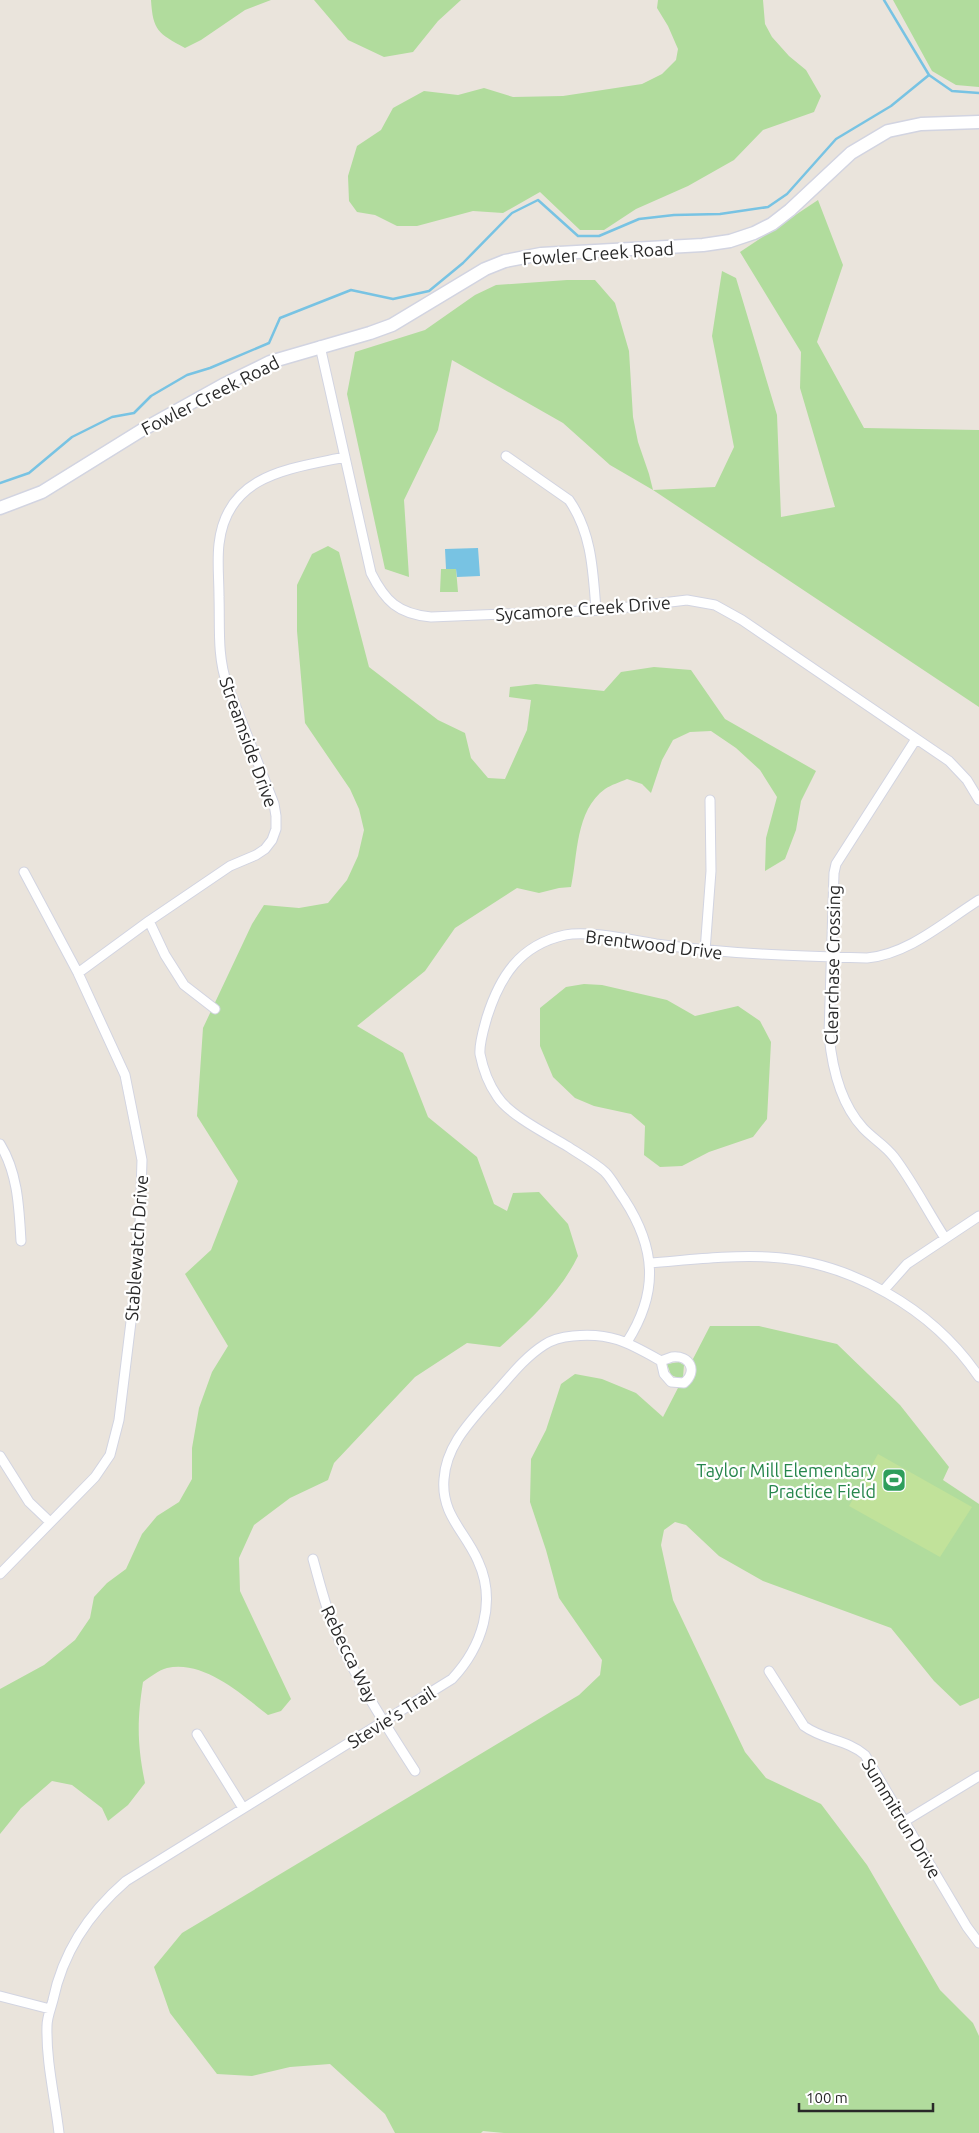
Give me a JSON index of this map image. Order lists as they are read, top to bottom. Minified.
{"streets":{"main road":["Fowler Creek Road"],"street":["Sycamore Creek Drive","Streamside Drive","Brentwood Drive","Clearchase Crossing","Stablewatch Drive","Rebecca Way","Stevie’s Trail","Summitrun Drive"]},"crossings":[["Fowler Creek Road","Sycamore Creek Drive"],["Sycamore Creek Drive","Streamside Drive"],["Sycamore Creek Drive","Clearchase Crossing"],["Streamside Drive","Stablewatch Drive"],["Brentwood Drive","Clearchase Crossing"],["Brentwood Drive","Stevie’s Trail"],["Rebecca Way","Stevie’s Trail"]],"places":{"sports":["Taylor Mill Elementary Practice Field"]},"scale_bar":"100 m"}
